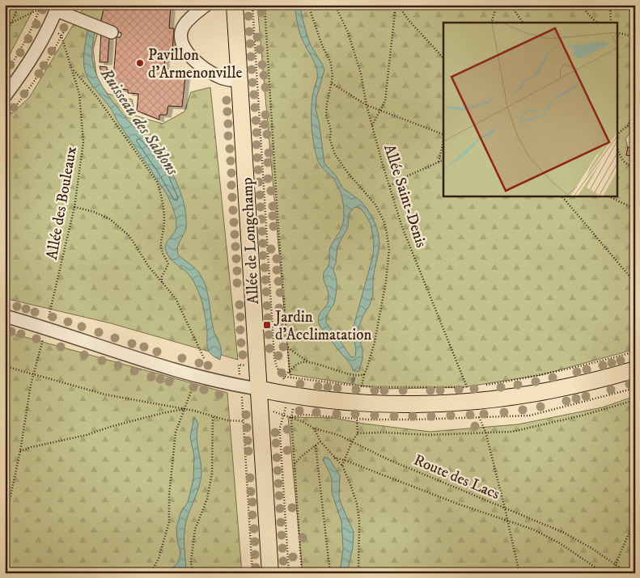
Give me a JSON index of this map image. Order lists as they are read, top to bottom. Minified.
{"streets":{"main road":["Allée de Longchamp"],"path":["Allée Saint-Denis","Allée des Bouleaux","Route des Lacs"]},"water":["Ruisseau des Sablons"],"places":{"other":["Pavillon d'Armenonville"],"transit":["Jardin d'Acclimatation"]}}
